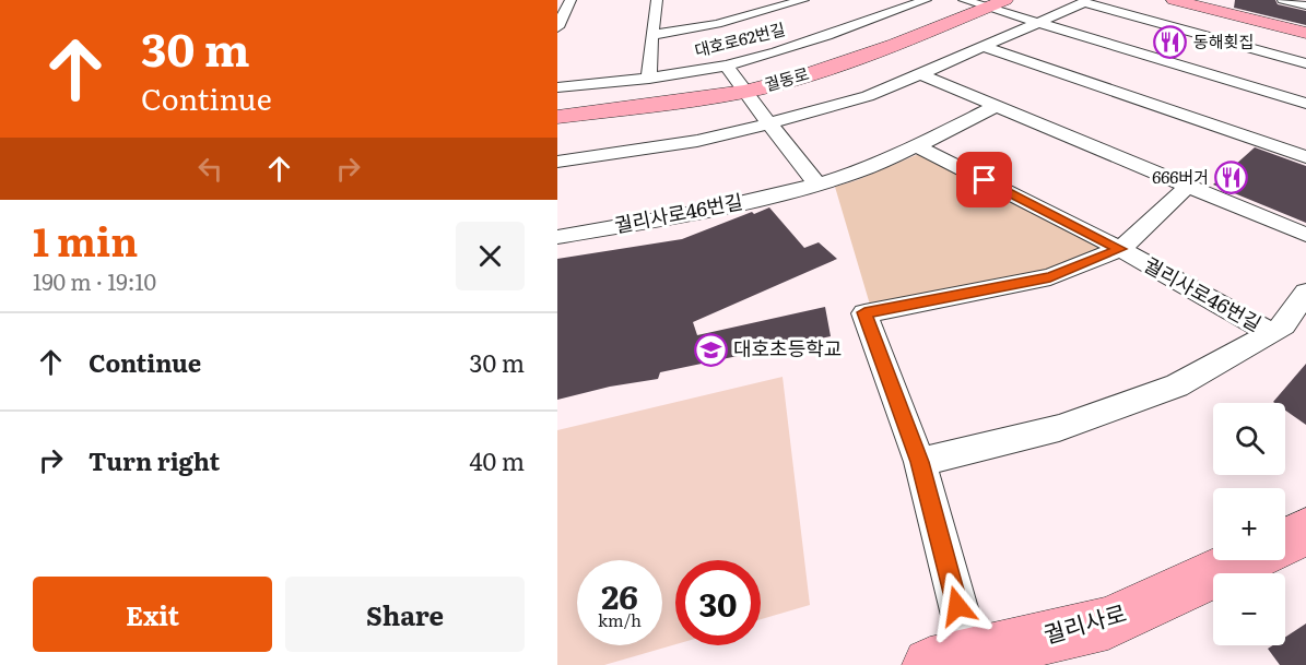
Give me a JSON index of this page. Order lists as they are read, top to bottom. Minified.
{"streets":{"street":["대호로62번길","궐동로","궐리사로46번길","궐리사로"]},"places":{"restaurant":["동해횟집","666버거"],"school or university":["대호초등학교"]},"page":{"turn":["30 m","Continue"],"heading":["1 min","190 m · 19:10"],"list":[{"name":"Continue","value":"30 m"},{"name":"Turn right","value":"40 m"}],"map_buttons":["+","−"],"speed":"26 km/h","limit":"30","buttons":["Exit","Share"]}}
